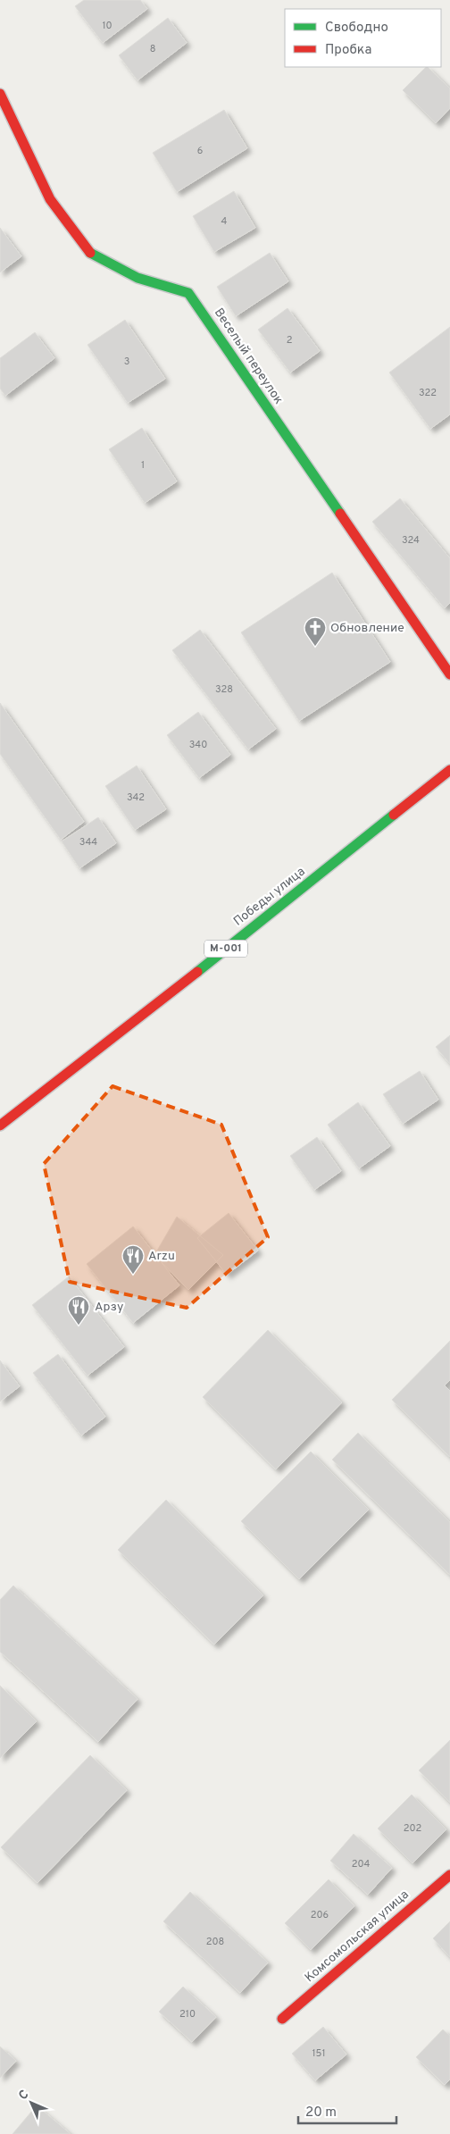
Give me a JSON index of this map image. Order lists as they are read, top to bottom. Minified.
{"streets":{"street":["Веселый переулок","Победы улица","М-001","Комсомольская улица"]},"places":{"church":["Обновление"],"restaurant":["Arzu","Арзу"]},"house_numbers":["10","8","6","4","2","3","322","1","324","328","340","342","344","202","204","206","208","210","151"],"legend":["Свободно","Пробка"],"scale_bar":"20 m","north":"top left"}
